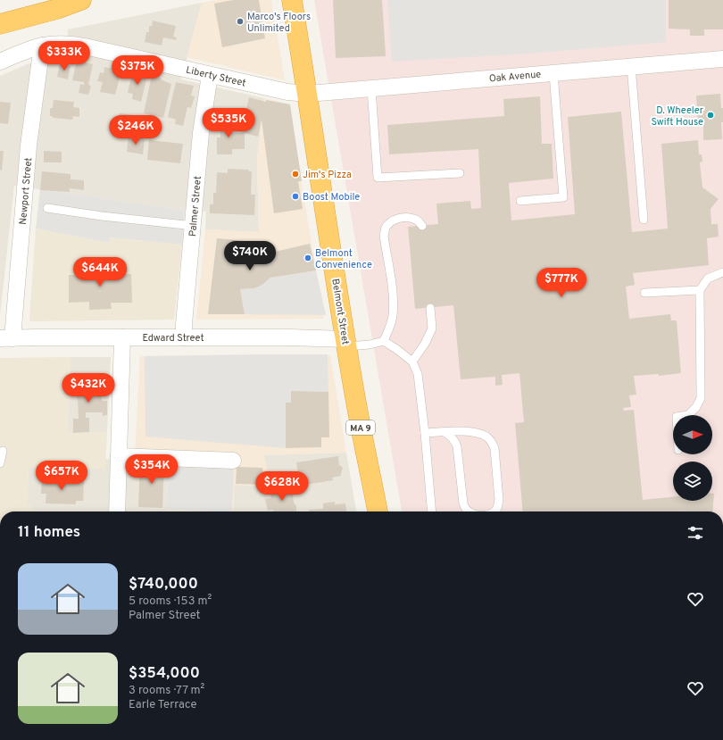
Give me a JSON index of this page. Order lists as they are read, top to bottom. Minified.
{"streets":{"highway":["Belmont Street","MA 9"],"street":["Liberty Street","Oak Avenue","Newport Street","Palmer Street","Edward Street"]},"crossings":[["Liberty Street","Oak Avenue"],["Liberty Street","Newport Street"],["Liberty Street","Palmer Street"],["Liberty Street","Belmont Street"],["Oak Avenue","Belmont Street"],["Newport Street","Edward Street"],["Palmer Street","Edward Street"],["Belmont Street","Edward Street"]],"places":["Marco's Floors Unlimited","D. Wheeler Swift House","Jim's Pizza","Boost Mobile","Belmont Convenience"],"north":"right","page":{"price":["$333K","$375K","$535K","$246K","$740K","$644K","$777K","$432K","$354K","$657K","$628K"],"heading":"11 homes","list":[{"name":"$740,000","note":"5 rooms · 153 m² · Palmer Street"},{"name":"$354,000","note":"3 rooms · 77 m² · Earle Terrace"}]}}
